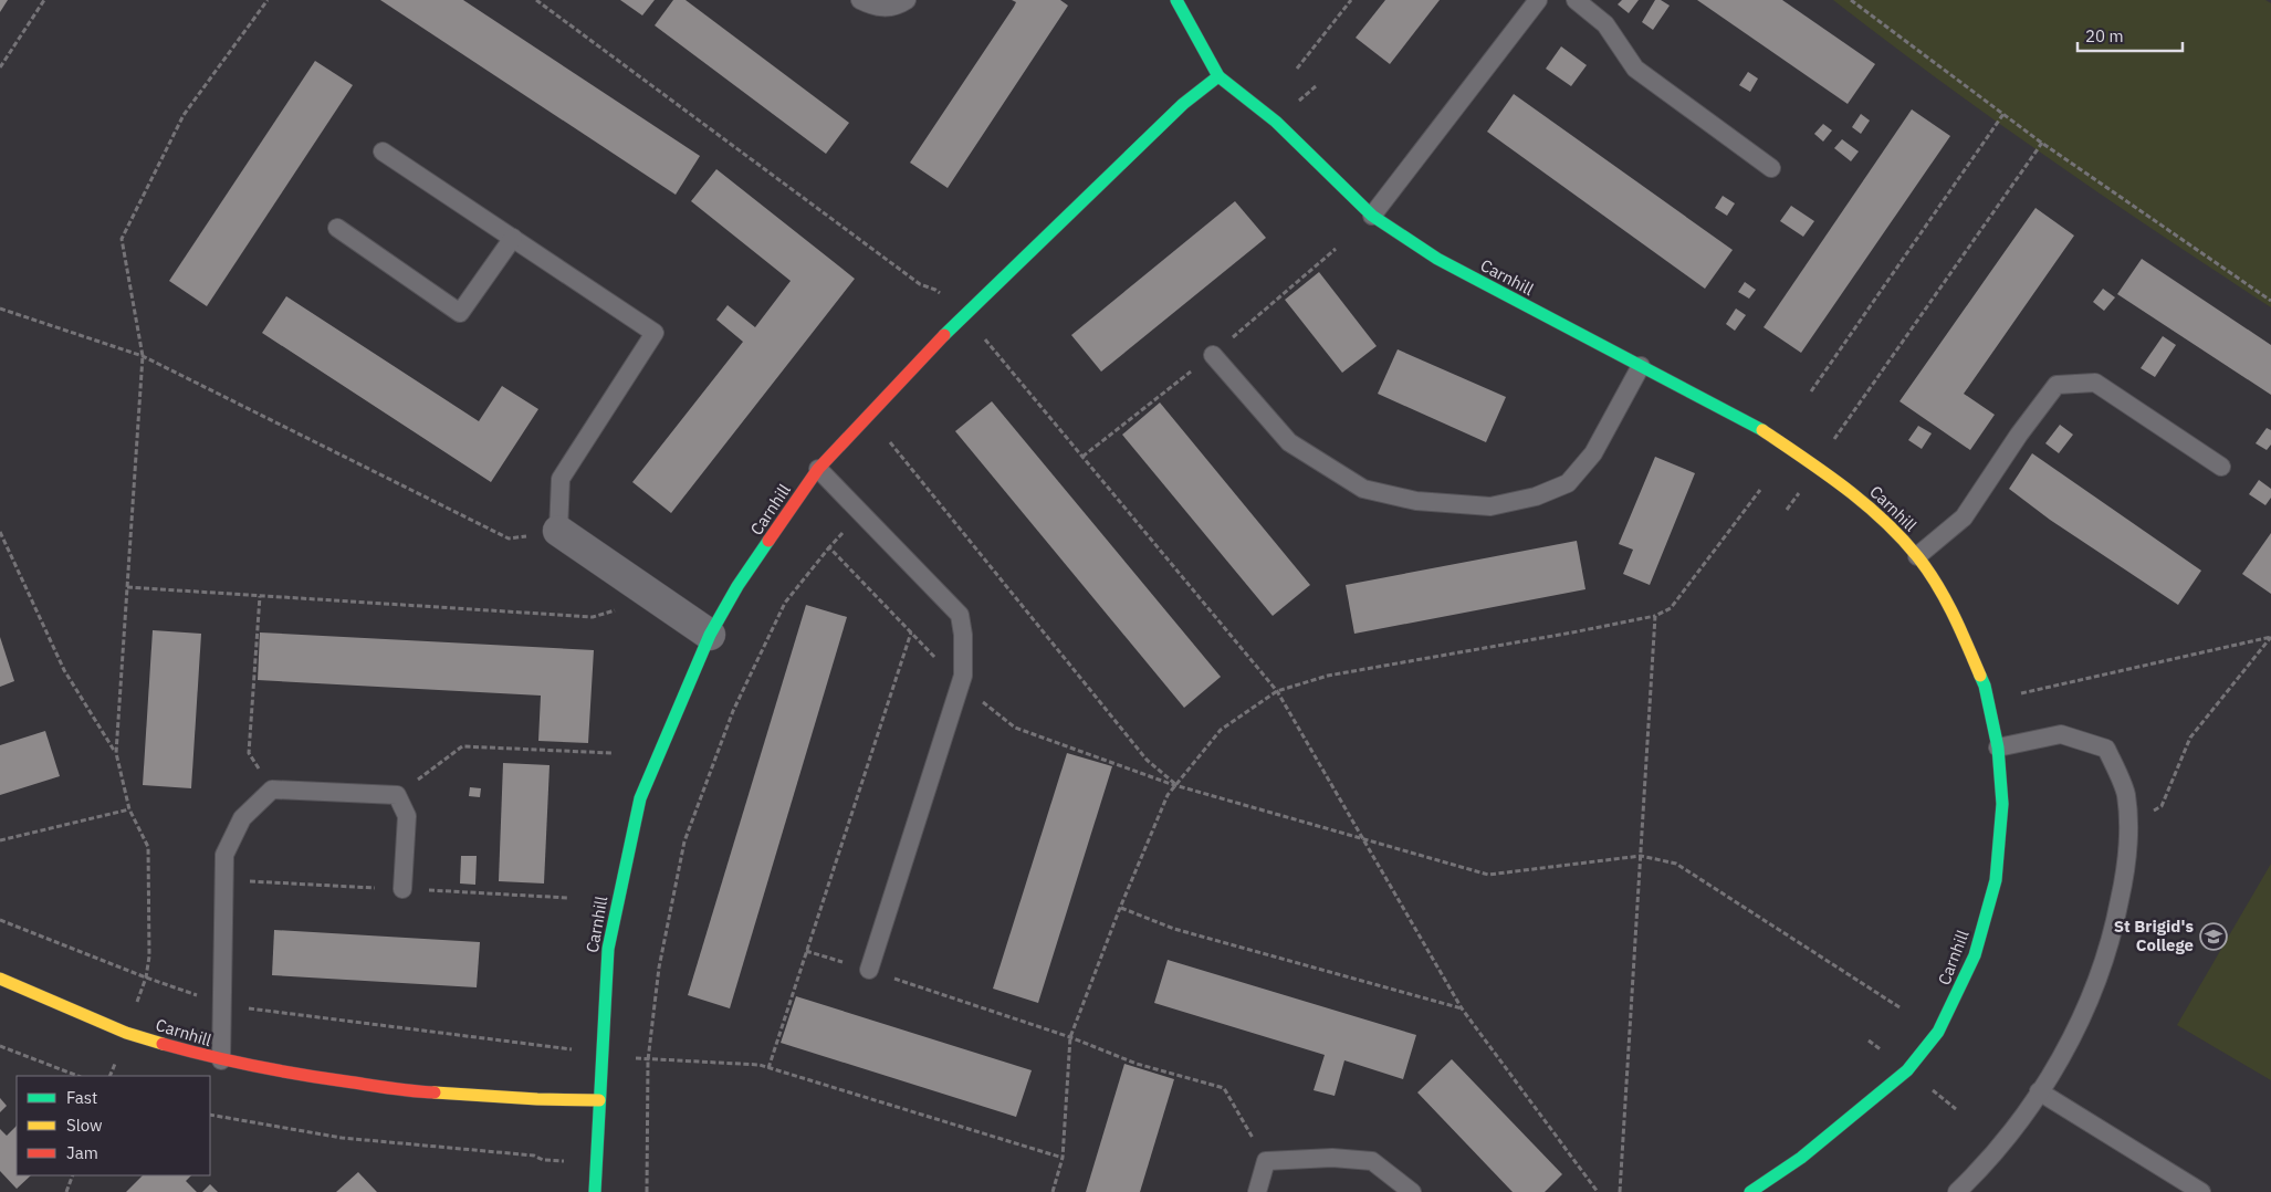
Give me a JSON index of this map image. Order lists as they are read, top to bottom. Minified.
{"streets":{"street":["Carnhill"]},"places":{"school or university":["St Brigid's College"]},"legend":["Fast","Slow","Jam"],"scale_bar":"20 m"}
